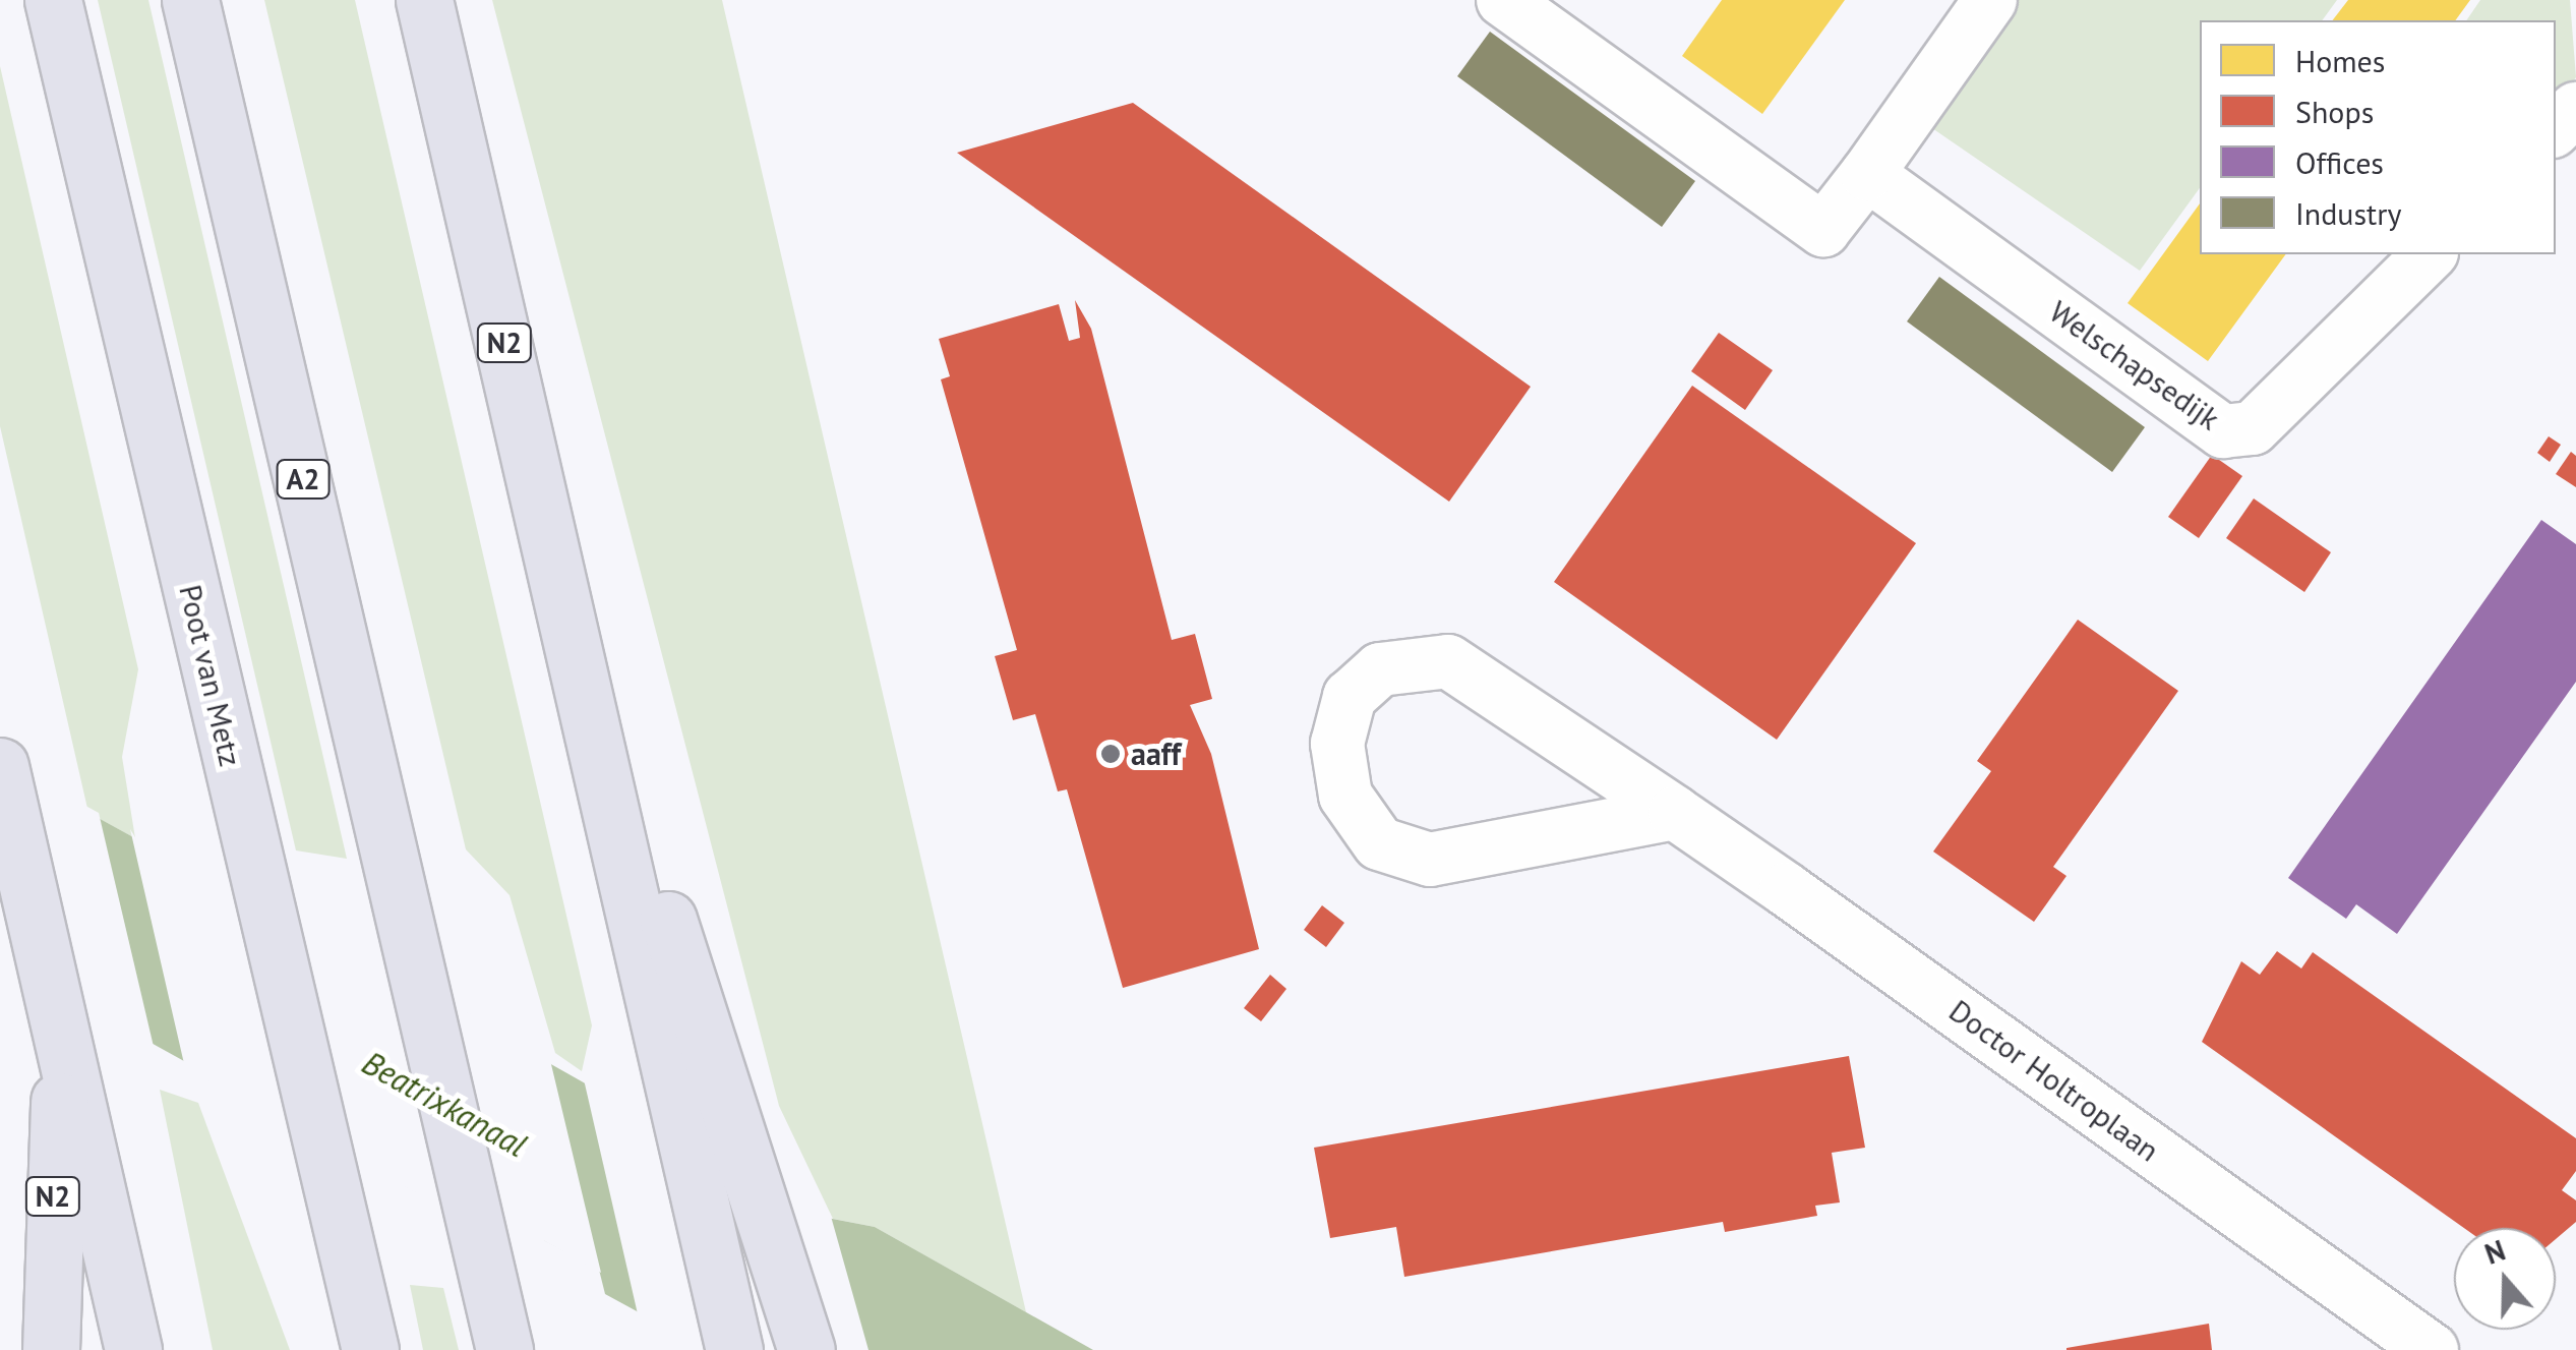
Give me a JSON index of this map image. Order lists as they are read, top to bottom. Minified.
{"streets":{"highway":["N2","A2","Poot van Metz"],"street":["Welschapsedijk","Doctor Holtroplaan"]},"water":["Beatrixkanaal"],"places":["aaff"],"legend":["Homes","Shops","Offices","Industry"],"north":"top"}
